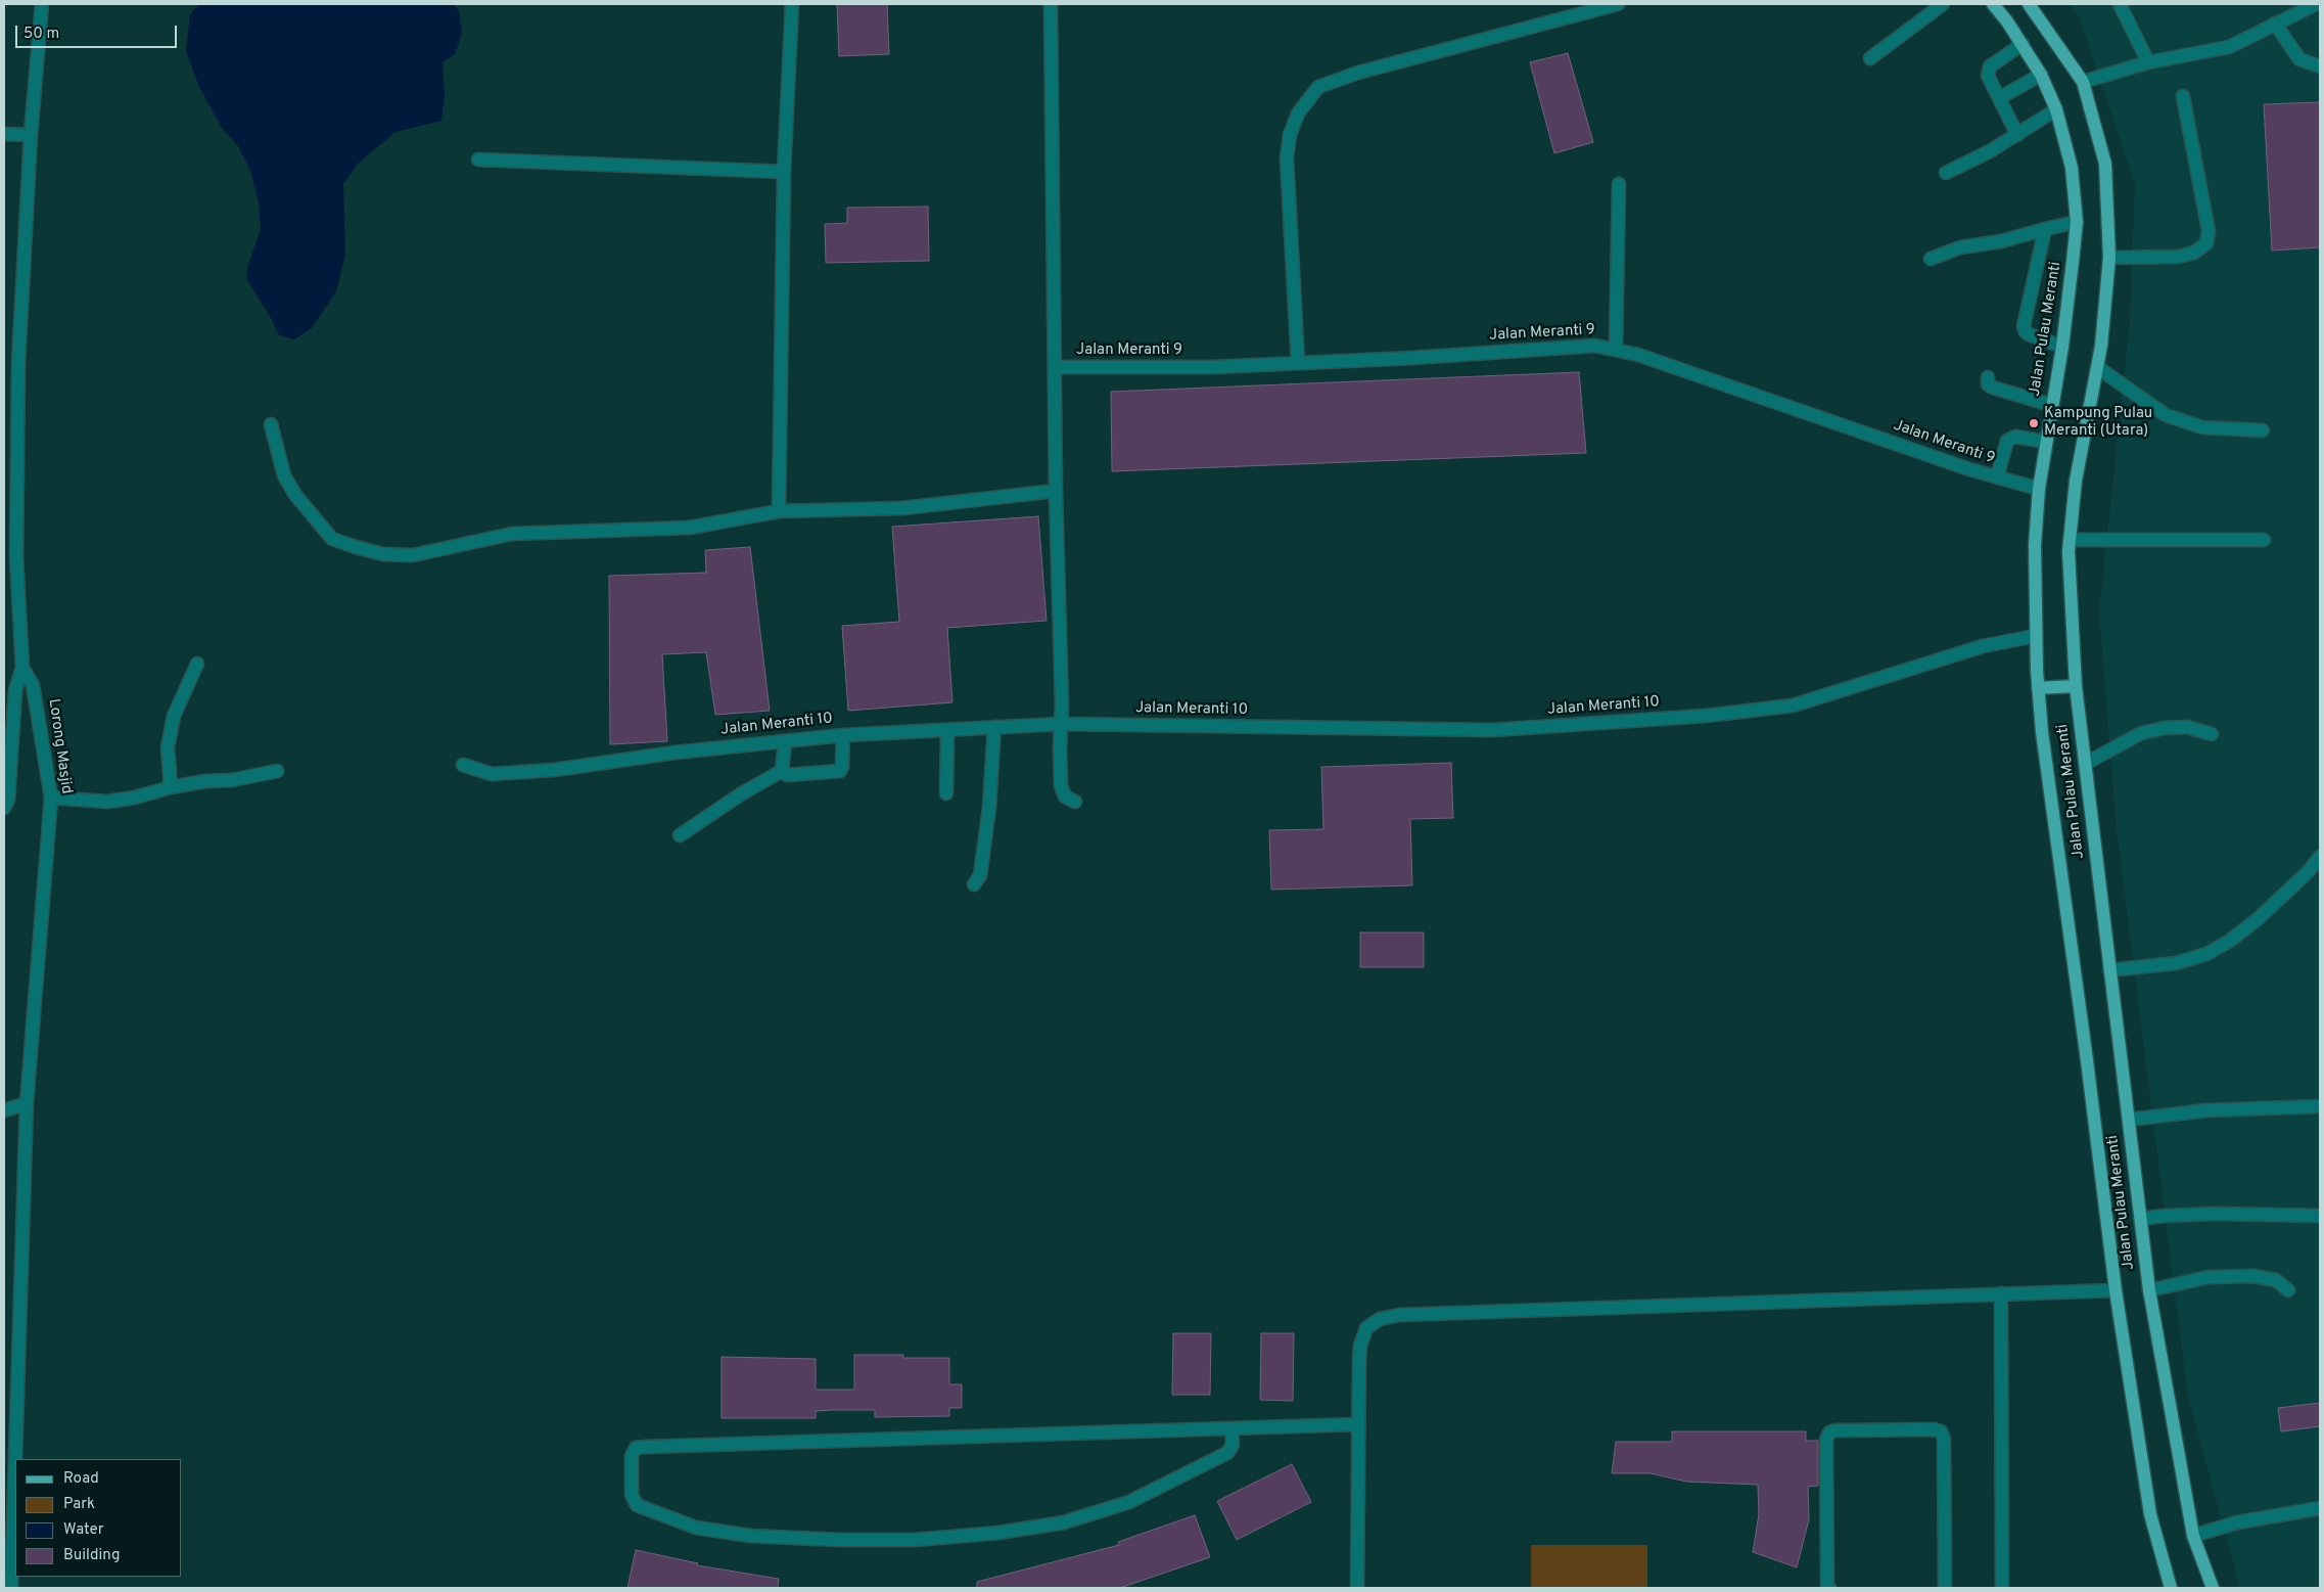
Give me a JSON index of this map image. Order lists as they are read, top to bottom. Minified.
{"streets":{"main road":["Jalan Pulau Meranti"],"street":["Jalan Meranti 9","Jalan Meranti 10","Lorong Masjid"]},"crossings":[["Jalan Pulau Meranti","Jalan Meranti 9"],["Jalan Pulau Meranti","Jalan Meranti 10"]],"places":["Kampung Pulau Meranti (Utara)"],"legend":["Road","Park","Water","Building"],"scale_bar":"50 m"}
